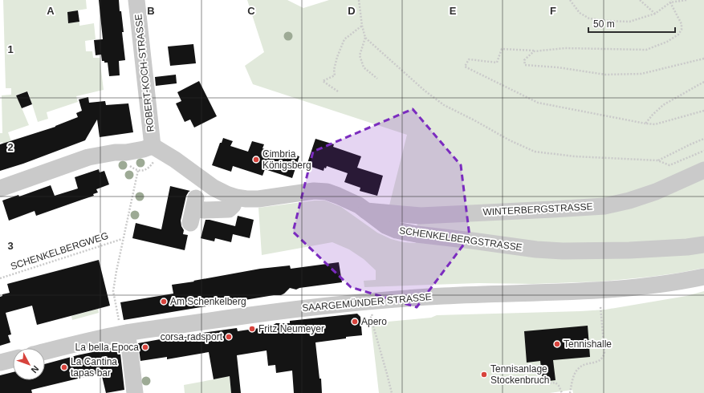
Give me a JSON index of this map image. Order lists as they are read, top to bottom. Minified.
{"streets":{"street":["ROBERT-KOCH-STRASSE","WINTERBERGSTRASSE","SCHENKELBERGSTRASSE","SAARGEMÜNDER STRASSE"],"path":["SCHENKELBERGWEG"]},"crossings":[["ROBERT-KOCH-STRASSE","SCHENKELBERGSTRASSE"],["WINTERBERGSTRASSE","SCHENKELBERGSTRASSE"]],"places":["Cimbria Königsberg","Am Schenkelberg","Apero","Fritz Neumeyer","corsa-radsport","Tennishalle","La bella Epoca","La Cantina tapas bar","Tennisanlage Stockenbruch"],"scale_bar":"50 m","north":"bottom right","grid":{"columns":["A","B","C","D","E","F"],"rows":["1","2","3"]}}
